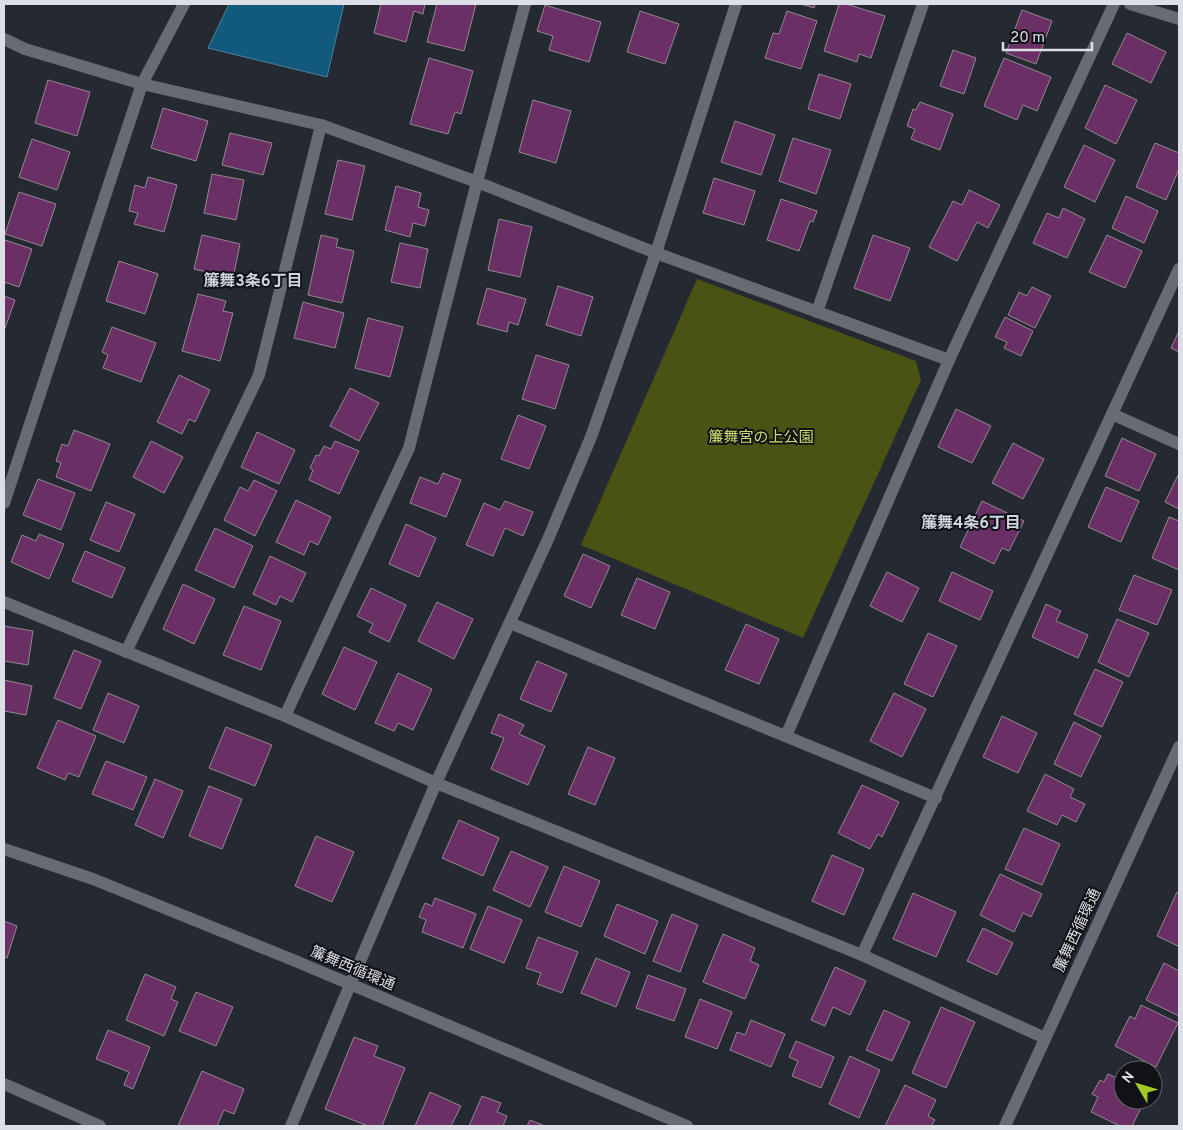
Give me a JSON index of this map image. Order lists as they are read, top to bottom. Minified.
{"streets":{"street":["簾舞西循環通"]},"districts":["簾舞3条6丁目","簾舞4条6丁目"],"parks":["簾舞宮の上公園"],"scale_bar":"20 m","north":"top left"}
